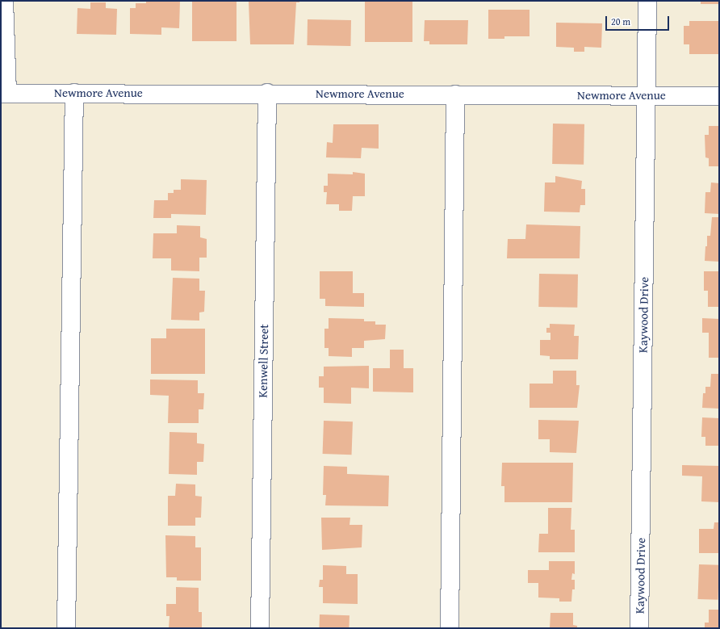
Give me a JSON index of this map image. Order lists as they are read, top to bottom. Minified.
{"streets":{"street":["Newmore Avenue","Kaywood Drive","Kenwell Street"]},"crossings":[["Newmore Avenue","Kaywood Drive"],["Newmore Avenue","Kenwell Street"]],"scale_bar":"20 m"}
